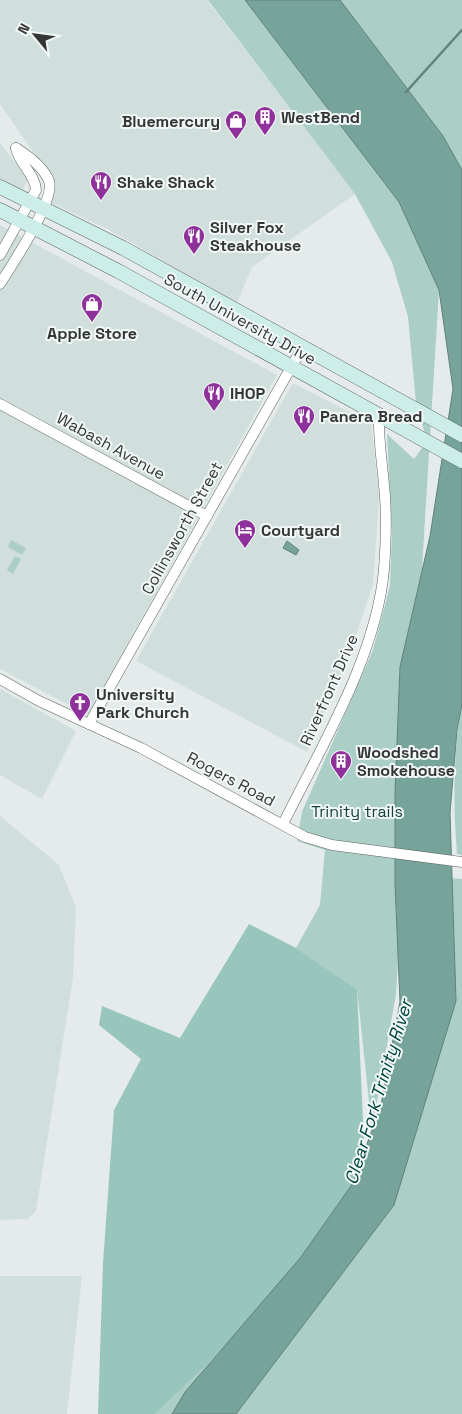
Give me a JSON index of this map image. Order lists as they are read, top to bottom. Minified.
{"streets":{"main road":["South University Drive"],"street":["Wabash Avenue","Collinsworth Street","Riverfront Drive","Rogers Road"]},"crossings":[["South University Drive","Collinsworth Street"],["South University Drive","Riverfront Drive"],["Wabash Avenue","Collinsworth Street"],["Collinsworth Street","Rogers Road"],["Riverfront Drive","Rogers Road"]],"water":["Clear Fork Trinity River"],"parks":["Trinity trails"],"places":{"building":["WestBend","Woodshed Smokehouse"],"shop":["Bluemercury","Apple Store"],"restaurant":["Shake Shack","Silver Fox Steakhouse","IHOP","Panera Bread"],"hotel":["Courtyard"],"church":["University Park Church"]},"north":"top left"}
